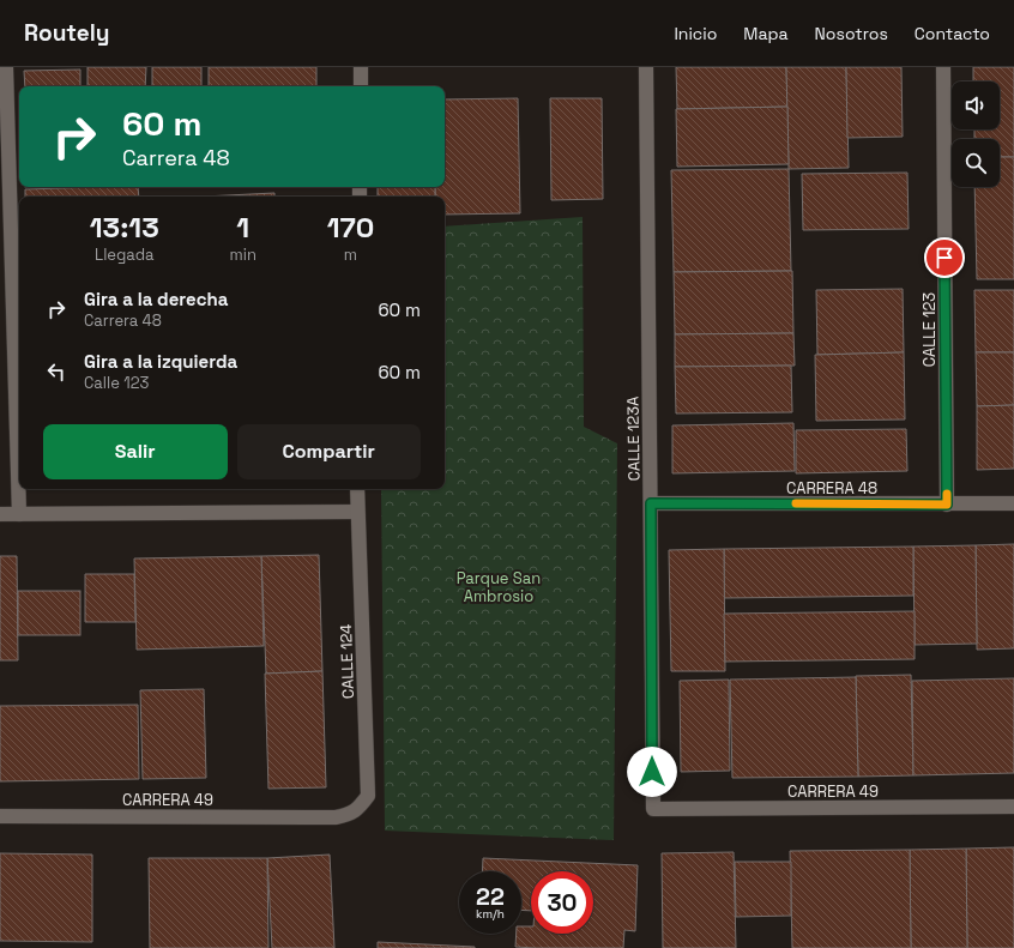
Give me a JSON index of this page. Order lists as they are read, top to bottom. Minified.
{"streets":{"street":["CALLE 123","CALLE 123A","CARRERA 48","CALLE 124","CARRERA 49"]},"crossings":[["CALLE 123","CARRERA 48"],["CALLE 123A","CARRERA 48"],["CALLE 123A","CARRERA 49"],["CALLE 124","CARRERA 49"]],"parks":["Parque San Ambrosio"],"page":{"header":"Routely","nav":["Inicio","Mapa","Nosotros","Contacto"],"turn":["60 m","Carrera 48"],"eta":["13:13","Llegada","1","min","170","m"],"list":[{"name":"Gira a la derecha","note":"Carrera 48","value":"60 m"},{"name":"Gira a la izquierda","note":"Calle 123","value":"60 m"}],"buttons":["Salir","Compartir"],"speed":"22 km/h","limit":"30"}}
